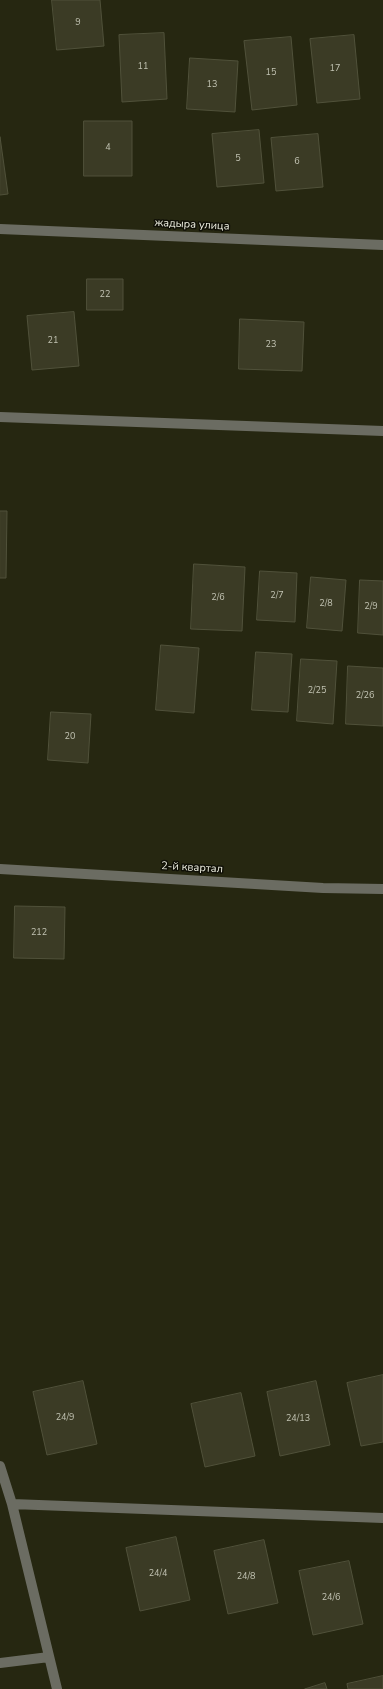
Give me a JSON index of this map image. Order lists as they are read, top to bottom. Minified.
{"streets":{"street":["жадыра улица","2-й квартал"]},"house_numbers":["9","11","17","15","13","4","5","6","22","21","23","2/7","2/6","2/8","2/9","2/25","2/26","20","212","24/9","24/13","24/4","24/8","24/6"]}
